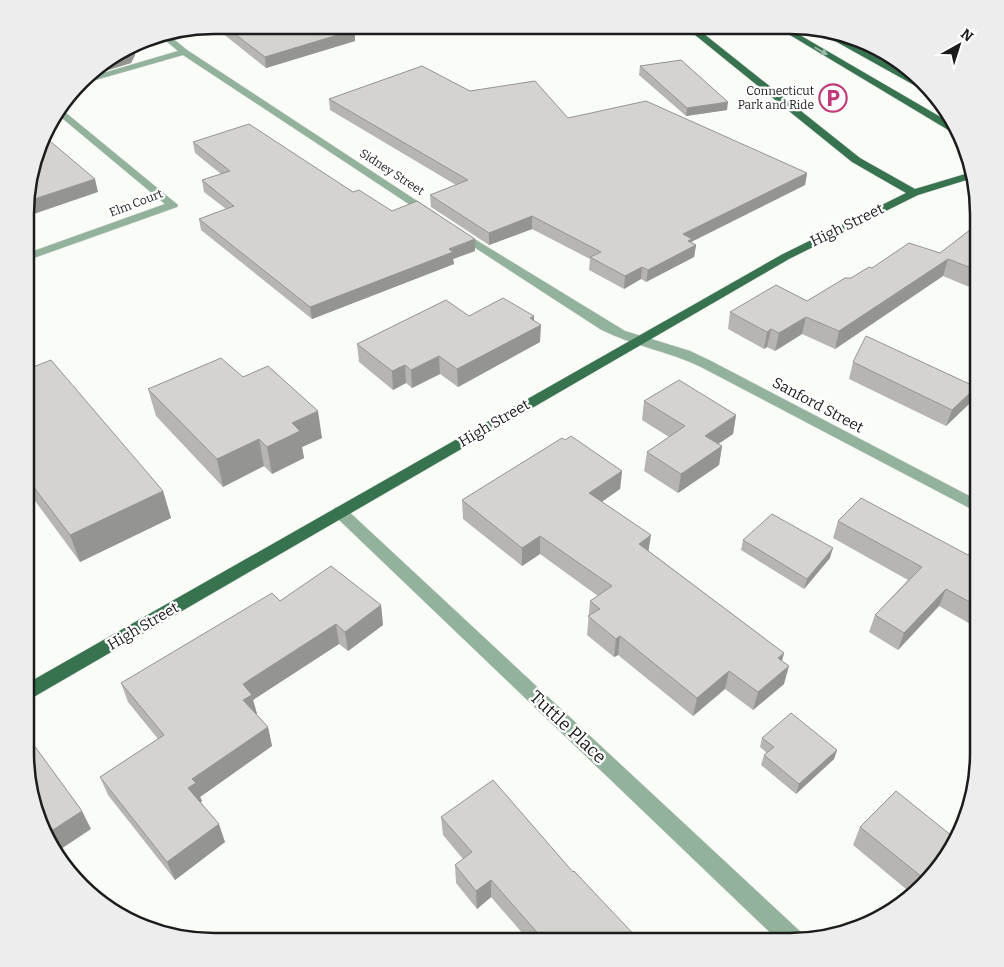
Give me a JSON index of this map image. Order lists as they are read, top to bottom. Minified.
{"streets":{"main road":["High Street"],"street":["Sidney Street","Elm Court","Sanford Street","Tuttle Place"]},"crossings":[["Sidney Street","High Street"],["Sidney Street","Sanford Street"],["High Street","Sanford Street"],["High Street","Tuttle Place"]],"places":{"parking":["Connecticut Park and Ride"]},"north":"top right"}
